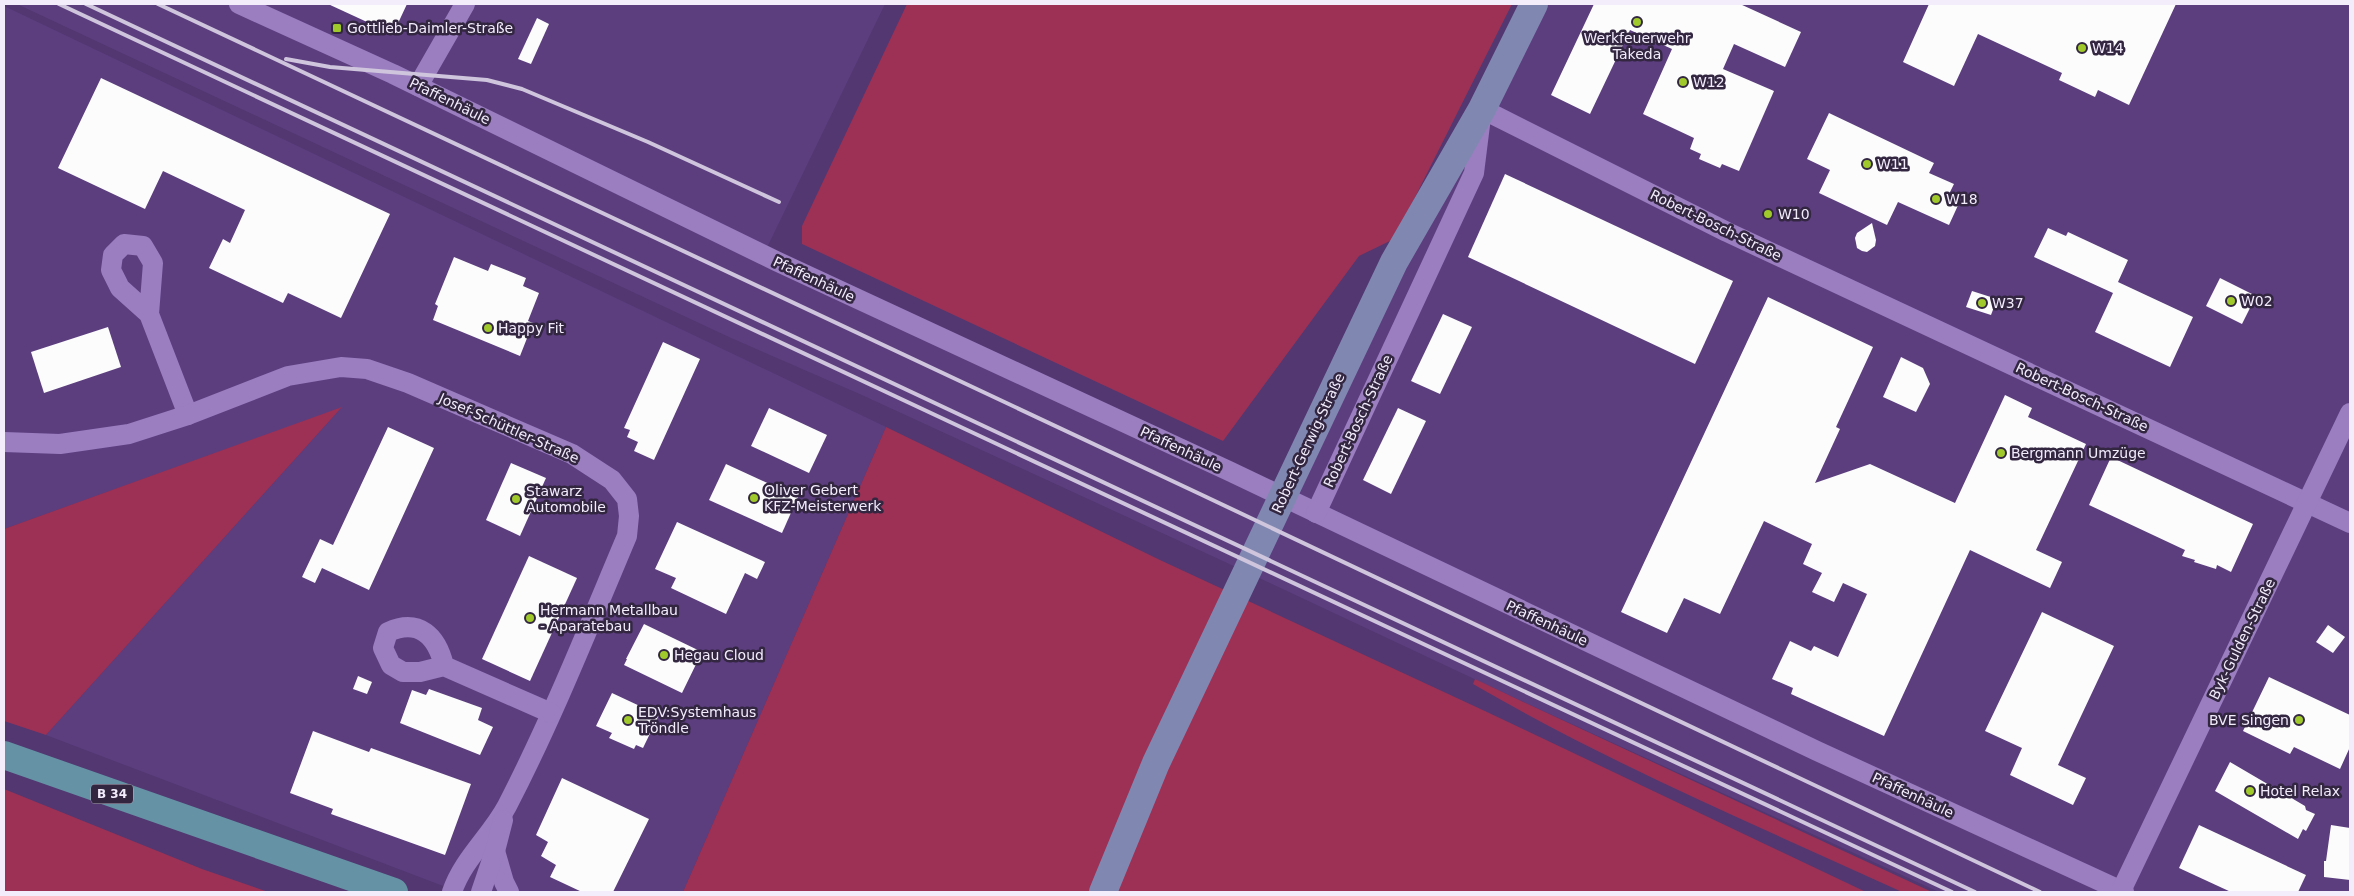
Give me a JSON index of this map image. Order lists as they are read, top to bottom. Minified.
{"streets":{"main road":["B 34"],"street":["Pfaffenhäule","Robert-Bosch-Straße","Josef-Schüttler-Straße","Robert-Gerwig-Straße","Byk-Gulden-Straße"]},"crossings":[["Pfaffenhäule","Robert-Bosch-Straße"],["Pfaffenhäule","Byk-Gulden-Straße"],["Robert-Bosch-Straße","Robert-Gerwig-Straße"],["Robert-Bosch-Straße","Byk-Gulden-Straße"]],"places":{"other":["Werkfeuerwehr Takeda","W14","W12","W11","W18","W10","W02","W37","Happy Fit","Bergmann Umzüge","Oliver Gebert KFZ-Meisterwerk","Stawarz Automobile","Hermann Metallbau - Aparatebau","Hegau Cloud","EDV:Systemhaus Tröndle","BVE Singen","Hotel Relax"],"transit":["Gottlieb-Daimler-Straße"]}}
